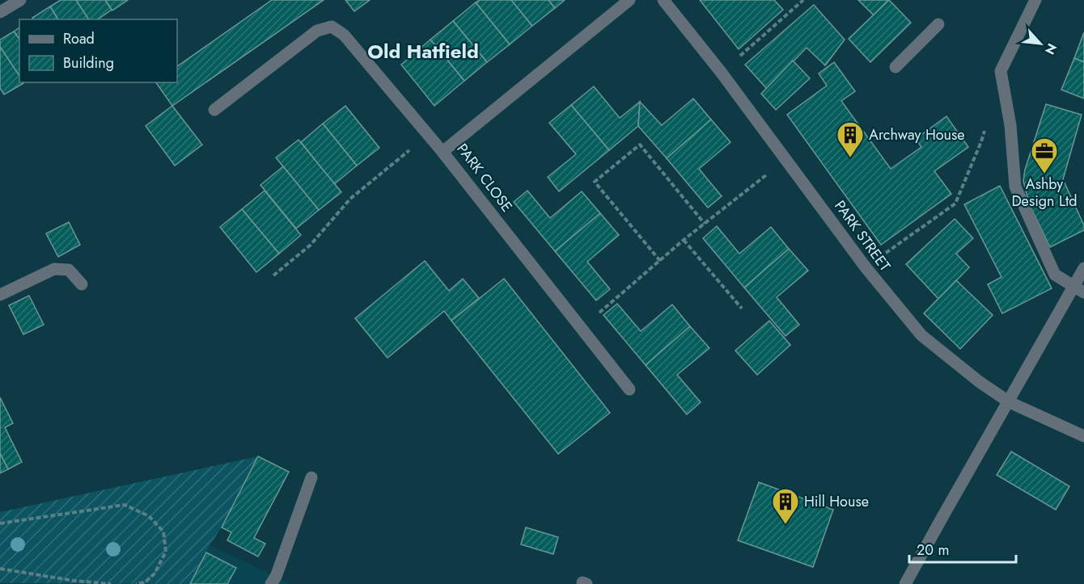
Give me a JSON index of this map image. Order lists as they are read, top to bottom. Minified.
{"streets":{"street":["PARK CLOSE","PARK STREET"]},"districts":["Old Hatfield"],"places":{"building":["Archway House","Hill House"],"office":["Ashby Design Ltd"]},"legend":["Road","Building"],"scale_bar":"20 m","north":"bottom right"}
